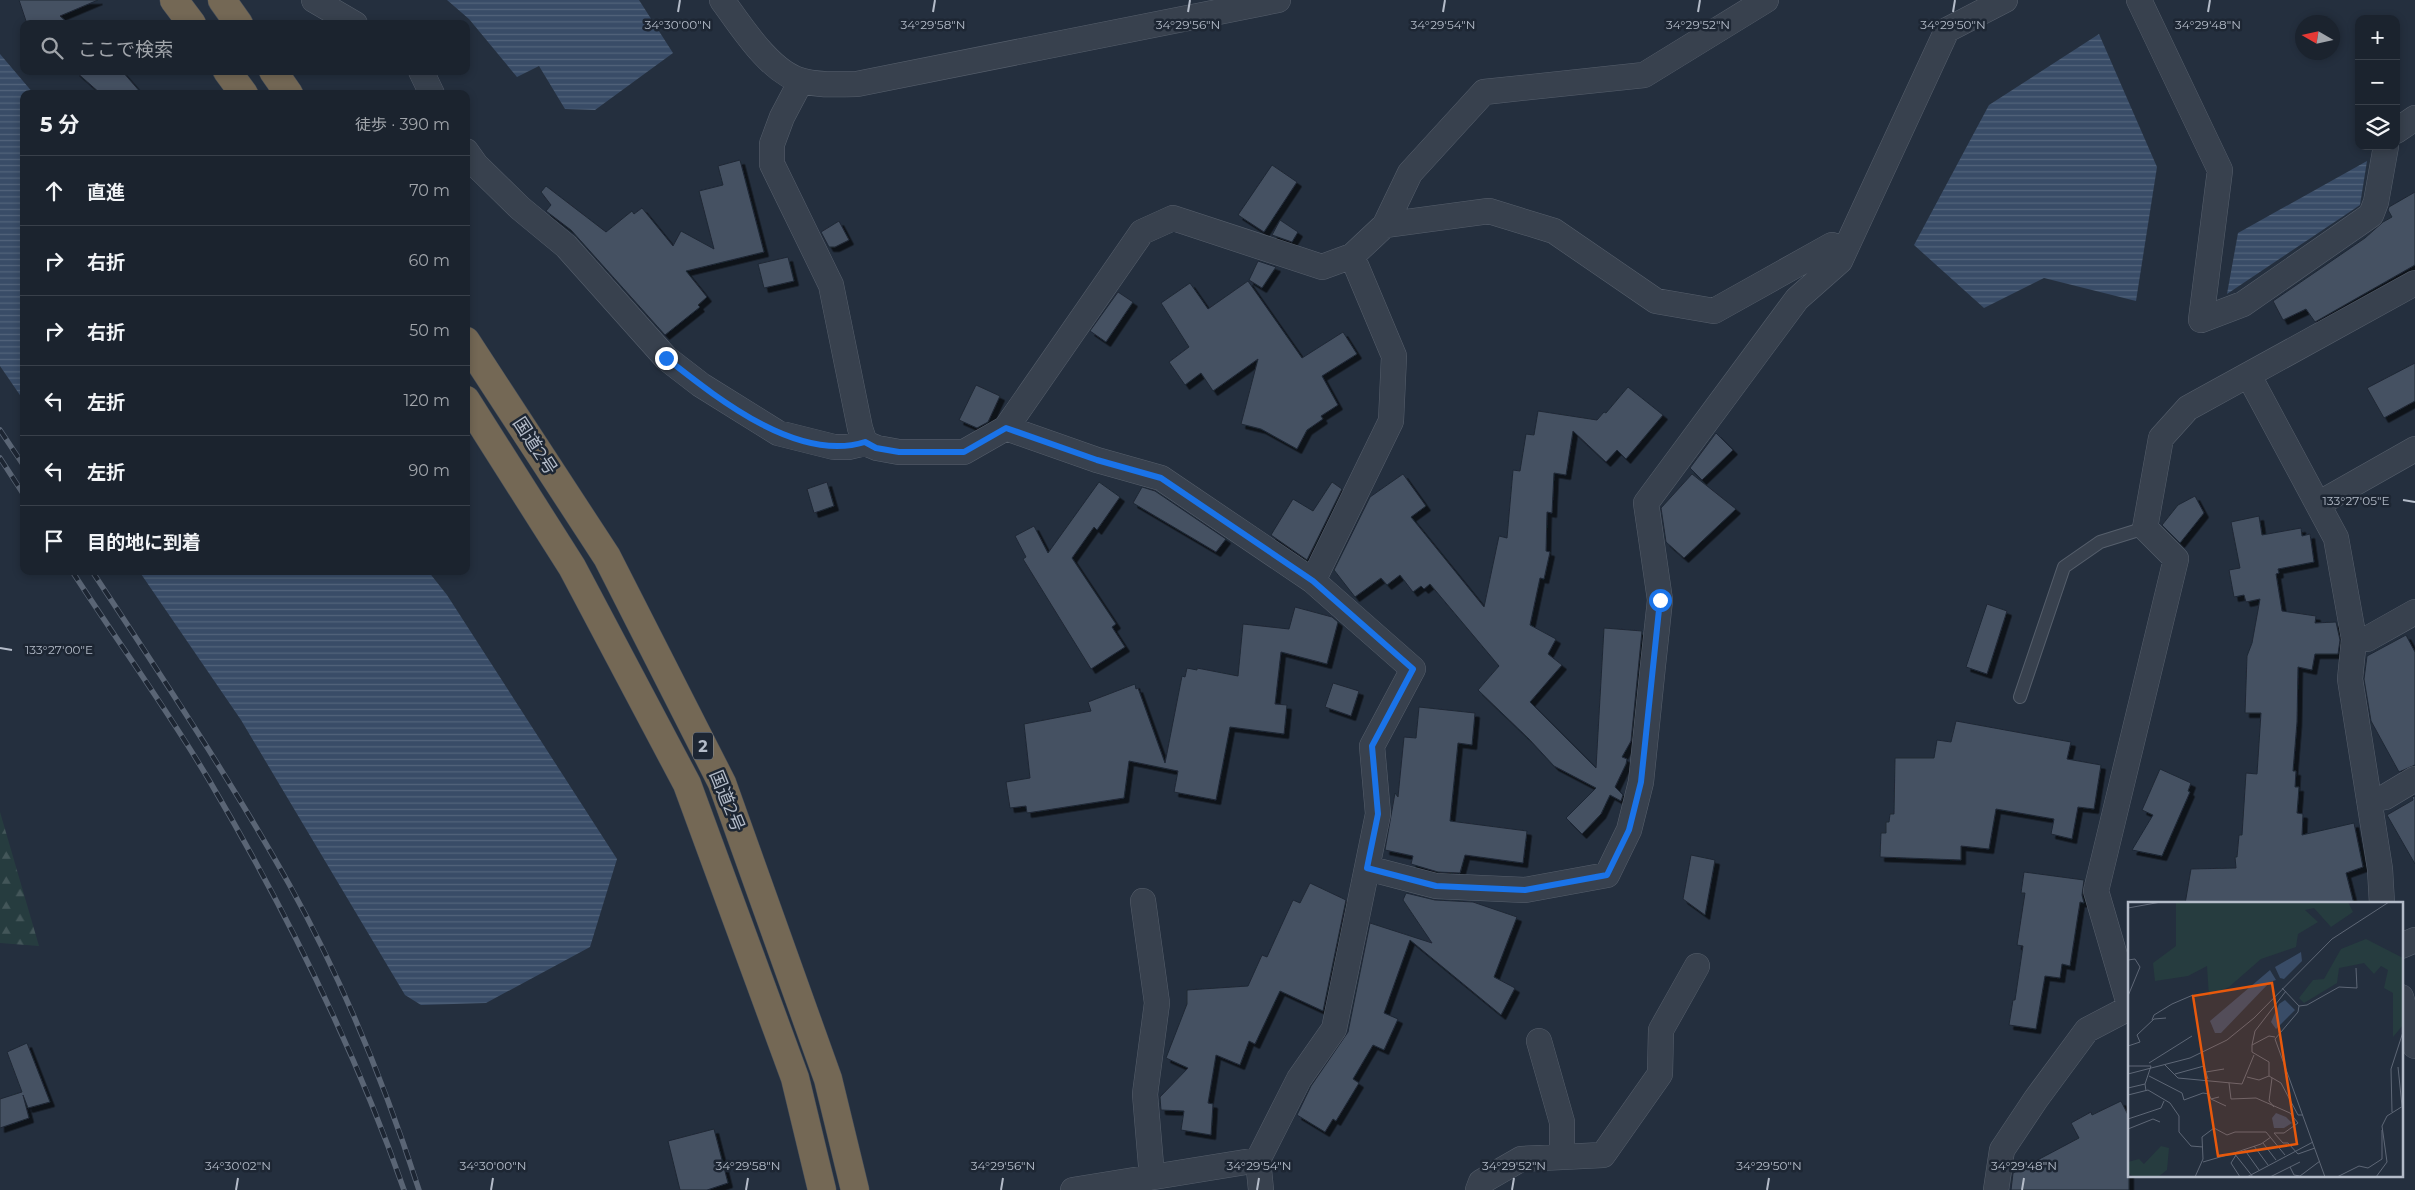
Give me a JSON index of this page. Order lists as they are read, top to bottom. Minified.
{"streets":{"highway":["国道2号","2"]},"north":"left","page":{"map_buttons":["+","−"],"search":"ここで検索","heading":["5 分","徒歩 · 390 m"],"list":[["直進","70 m"],["右折","60 m"],["右折","50 m"],["左折","120 m"],["左折","90 m"],"目的地に到着"]},"coordinates":["34°30'00\"N","34°29'58\"N","34°29'56\"N","34°29'54\"N","34°29'52\"N","34°29'50\"N","34°29'48\"N","133°27'05\"E","133°27'00\"E","34°30'02\"N"]}
